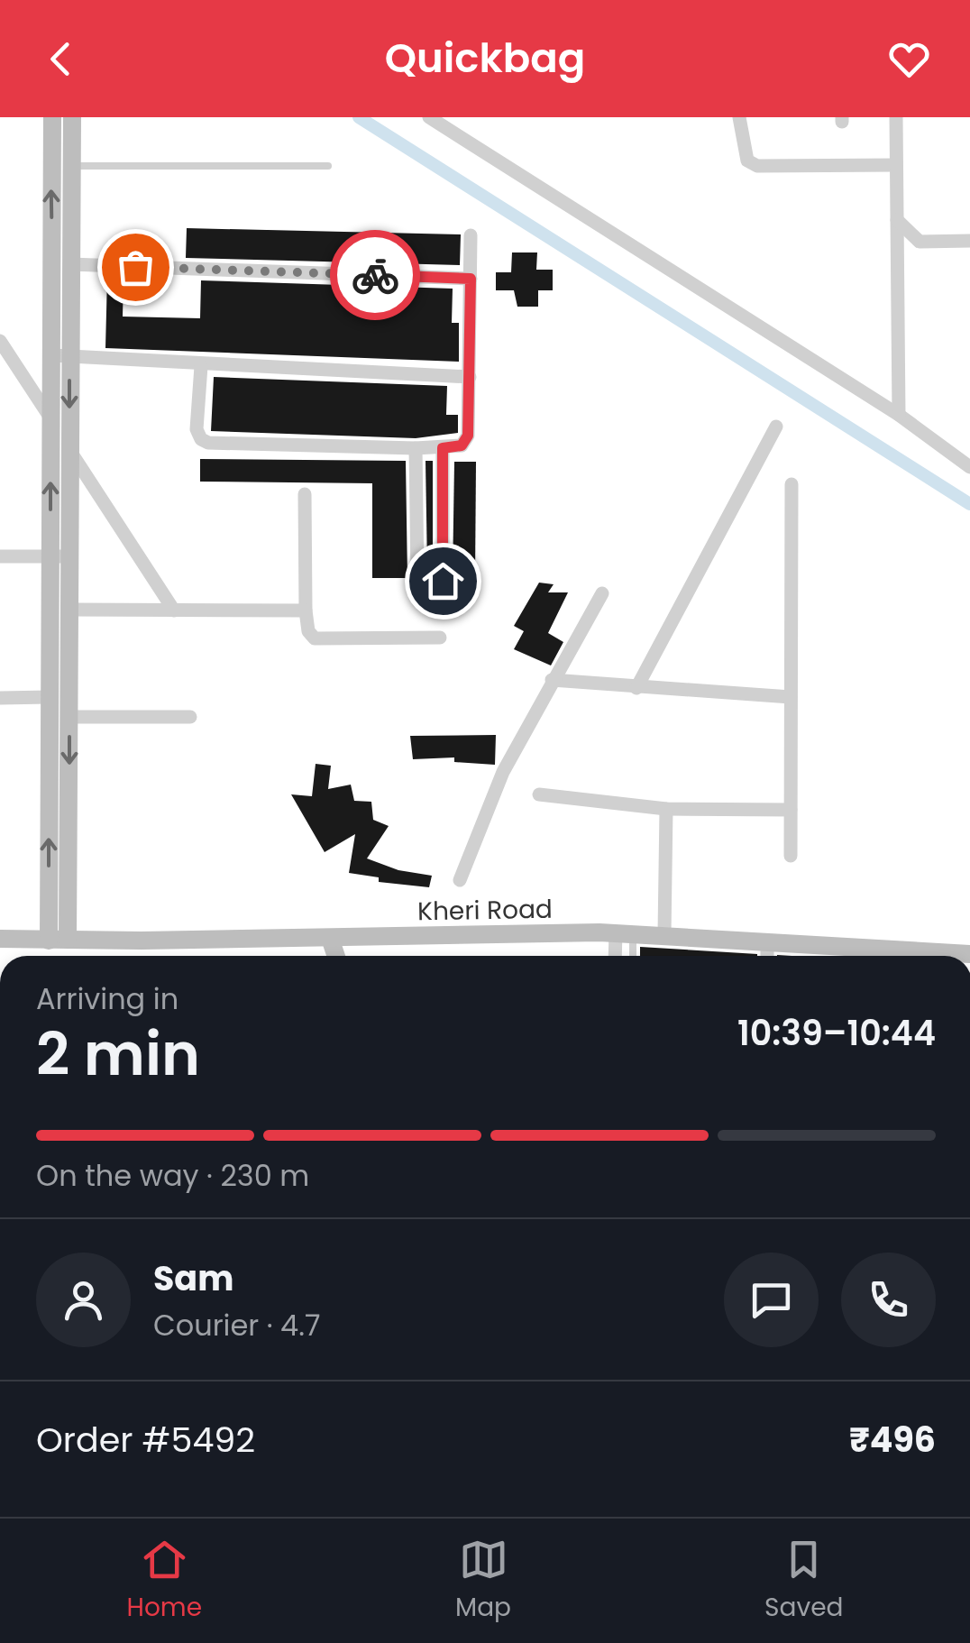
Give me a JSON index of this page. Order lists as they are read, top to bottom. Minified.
{"streets":{"street":["Kheri Road"]},"page":{"header":"Quickbag","heading":["2 min","Arriving in","10:39–10:44"],"panel":["Sam","Courier · 4.7","Order #5492","₹496"],"bar":"On the way · 230 m","tabs":["Home","Map","Saved"]}}
